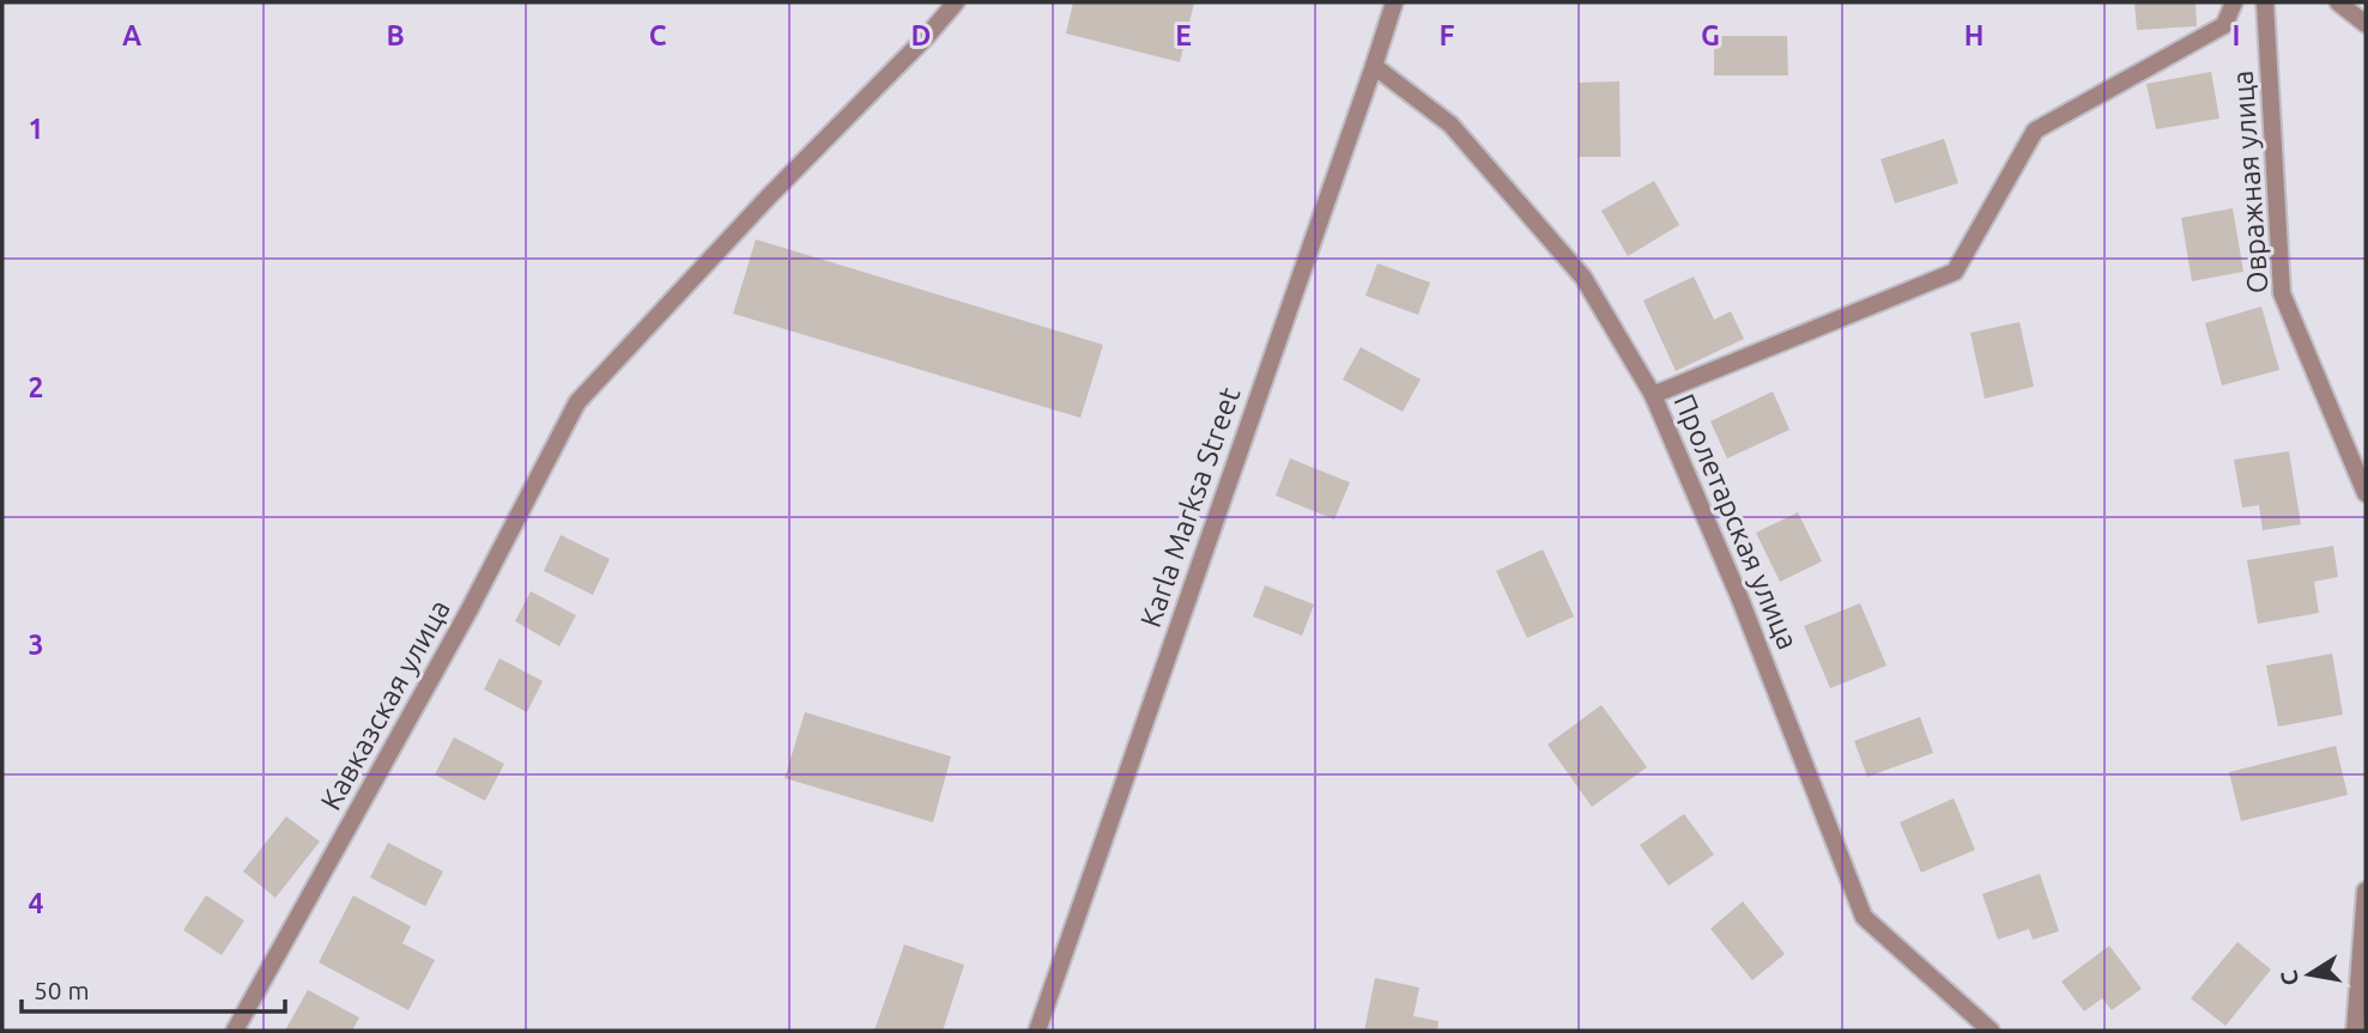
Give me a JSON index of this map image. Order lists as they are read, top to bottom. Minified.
{"streets":{"street":["Овражная улица","Karla Marksa Street","Пролетарская улица","Кавказская улица"]},"crossings":[["Karla Marksa Street","Пролетарская улица"]],"scale_bar":"50 m","north":"left","grid":{"columns":["A","B","C","D","E","F","G","H","I"],"rows":["1","2","3","4"]}}
